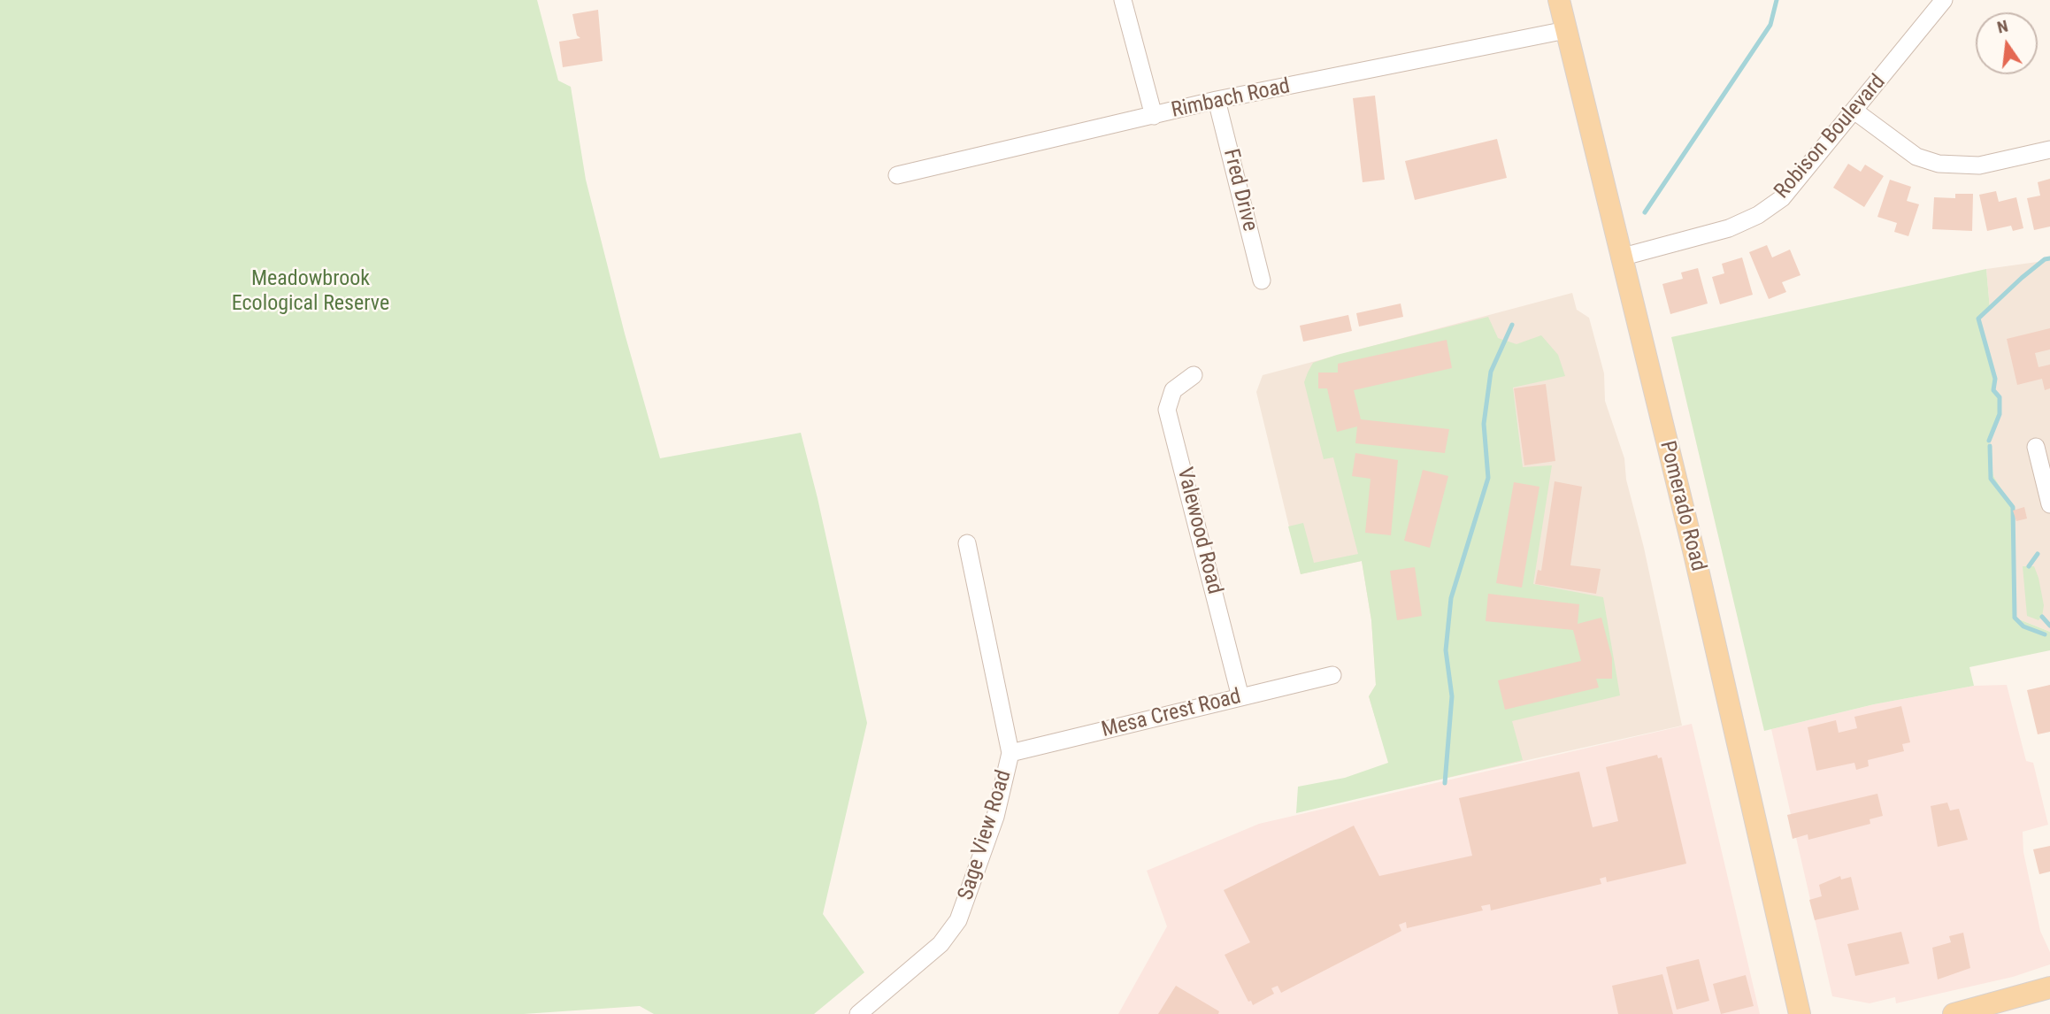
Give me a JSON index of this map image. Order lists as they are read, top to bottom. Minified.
{"streets":{"main road":["Pomerado Road"],"street":["Rimbach Road","Robison Boulevard","Fred Drive","Valewood Road","Mesa Crest Road","Sage View Road"]},"crossings":[["Rimbach Road","Fred Drive"],["Rimbach Road","Pomerado Road"],["Robison Boulevard","Pomerado Road"],["Valewood Road","Mesa Crest Road"],["Mesa Crest Road","Sage View Road"]],"parks":["Meadowbrook Ecological Reserve"],"north":"top"}
